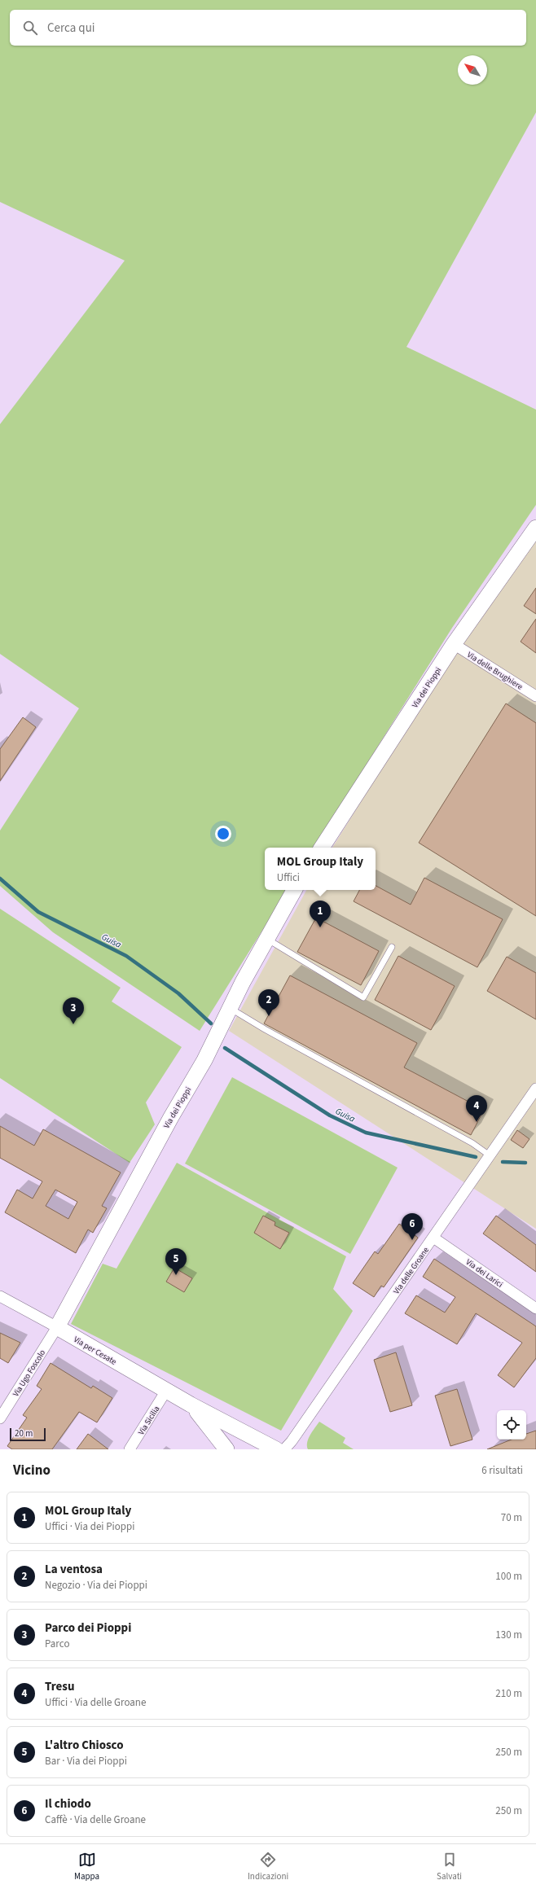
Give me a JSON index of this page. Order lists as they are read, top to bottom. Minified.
{"streets":{"street":["Via delle Brughiere","Via dei Pioppi","Via delle Groane","Via dei Larici","Via per Cesate","Via Ugo Foscolo","Via Sicilia"]},"crossings":[["Via delle Brughiere","Via dei Pioppi"],["Via dei Pioppi","Via per Cesate"],["Via dei Pioppi","Via Ugo Foscolo"],["Via delle Groane","Via dei Larici"],["Via per Cesate","Via Ugo Foscolo"],["Via per Cesate","Via Sicilia"]],"water":["Guisa"],"scale_bar":"20 m","north":"top left","page":{"search":"Cerca qui","popup":["MOL Group Italy","Uffici"],"pins":["1","2","3","4","6","5"],"scale":"20 m","heading":["Vicino","6 risultati"],"list":[{"mark":"1","name":"MOL Group Italy","note":"Uffici · Via dei Pioppi","value":"70 m"},{"mark":"2","name":"La ventosa","note":"Negozio · Via dei Pioppi","value":"100 m"},{"mark":"3","name":"Parco dei Pioppi","note":"Parco","value":"130 m"},{"mark":"4","name":"Tresu","note":"Uffici · Via delle Groane","value":"210 m"},{"mark":"5","name":"L'altro Chiosco","note":"Bar · Via dei Pioppi","value":"250 m"},{"mark":"6","name":"Il chiodo","note":"Caffè · Via delle Groane","value":"250 m"}],"nav":["Mappa","Indicazioni","Salvati"]}}
